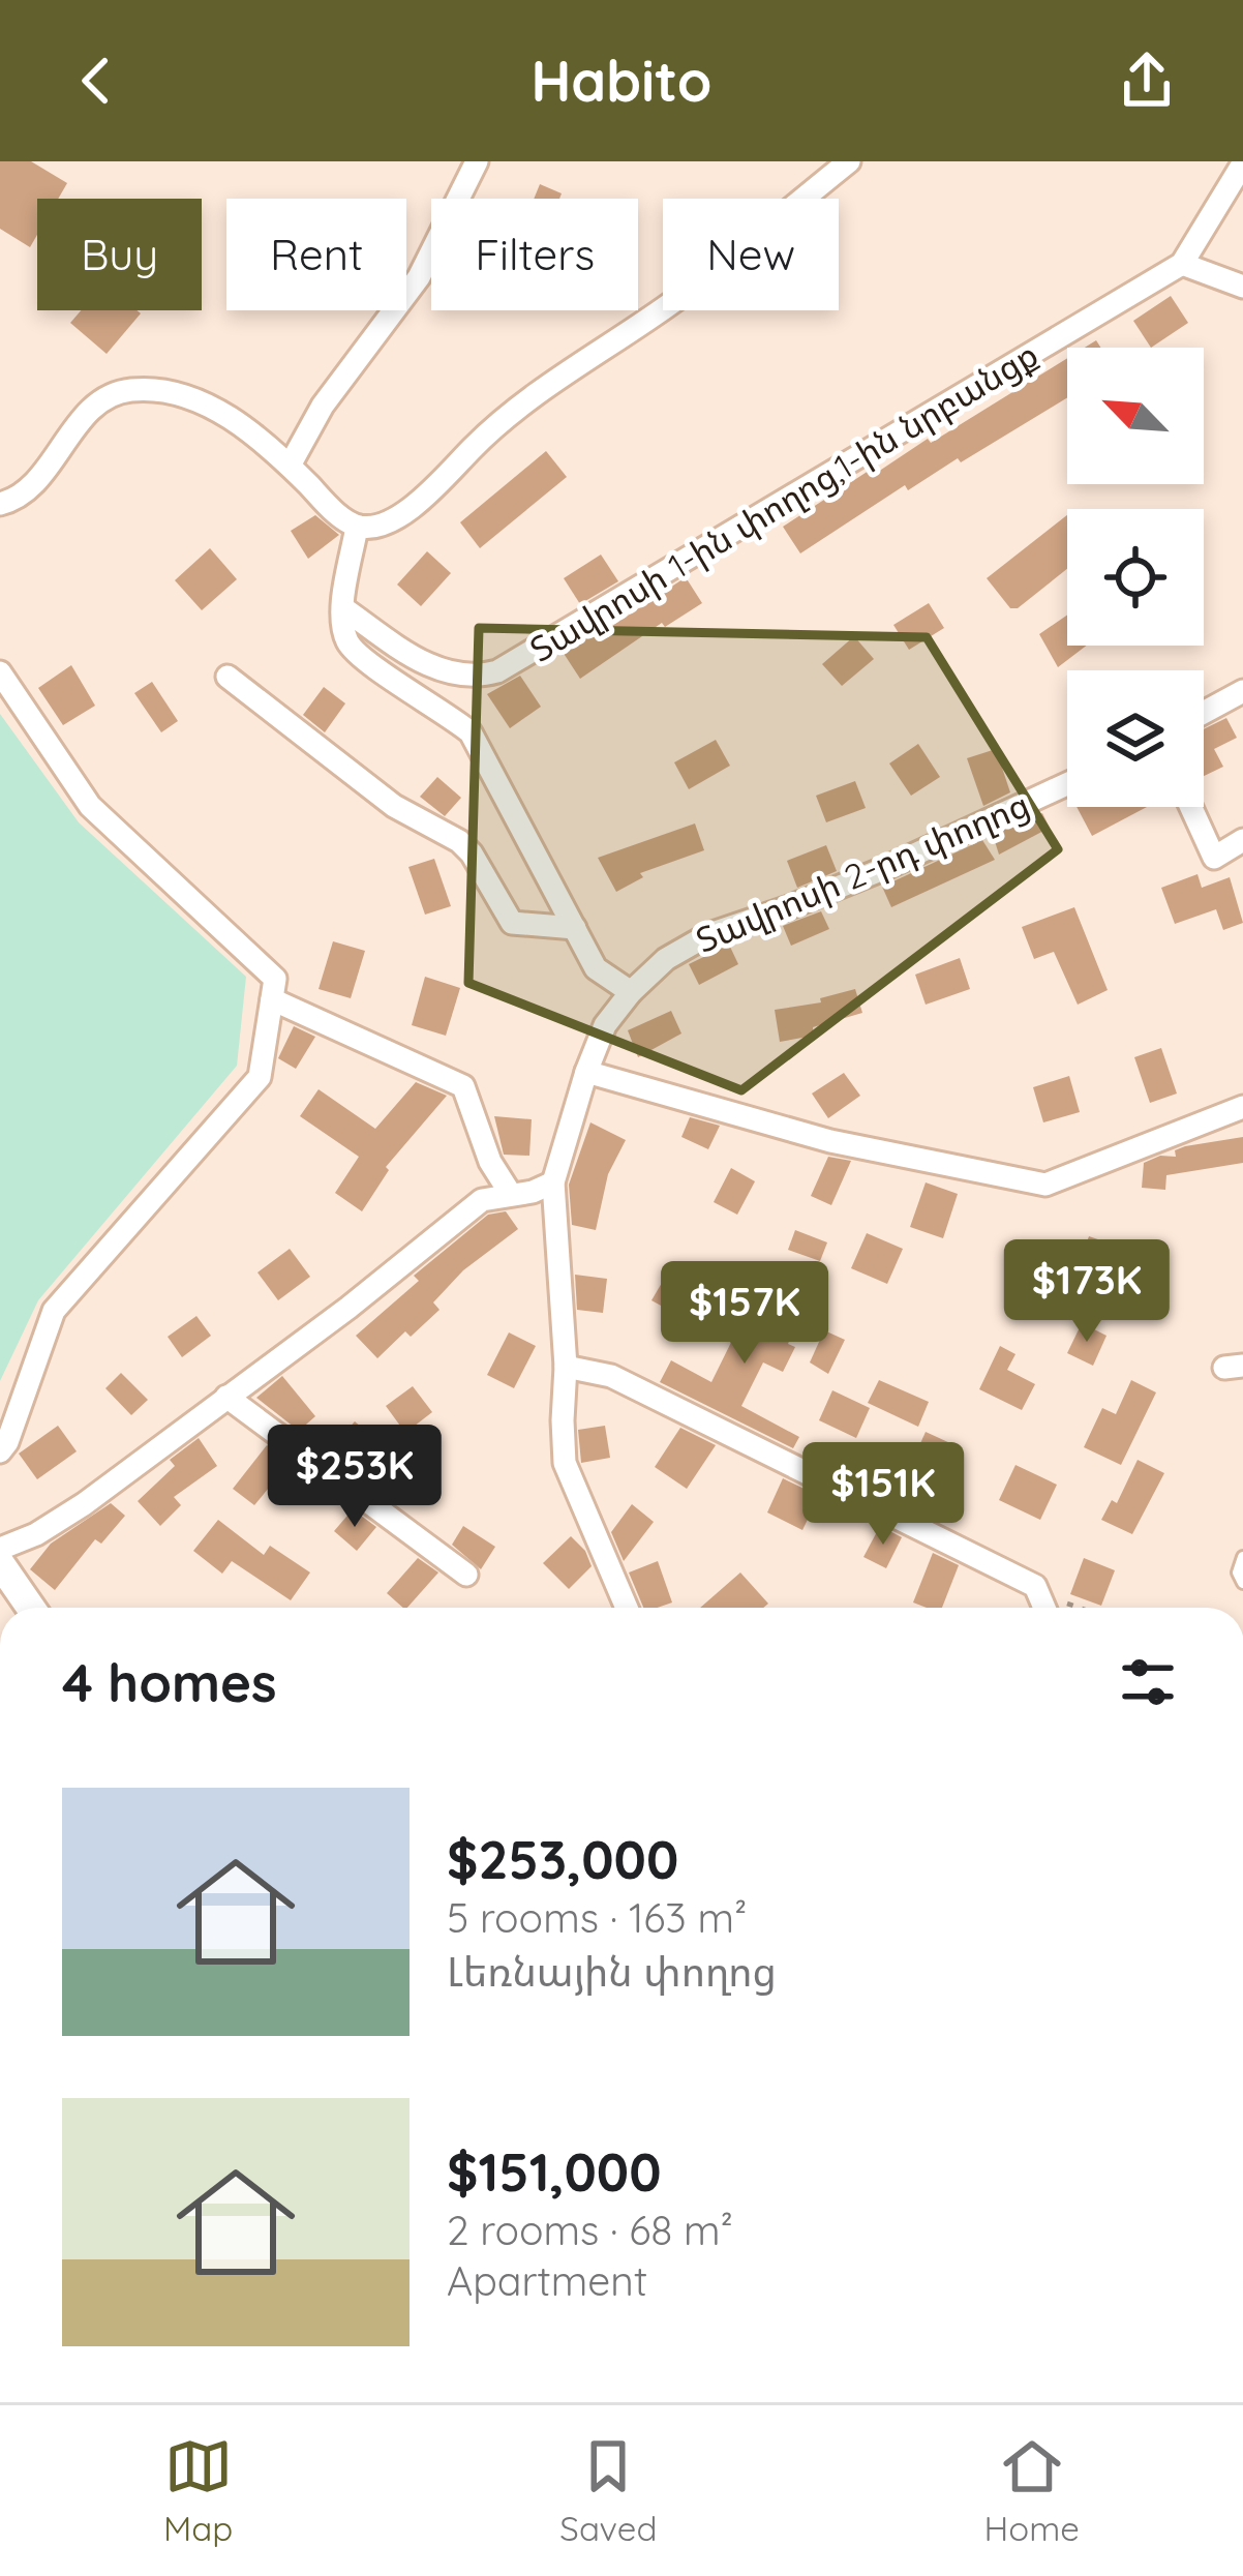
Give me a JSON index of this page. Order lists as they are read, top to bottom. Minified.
{"streets":{"street":["Տավրոսի 1-ին փողոց,1-ին նրբանցք","Տավրոսի 2-րդ փողոց"]},"north":"top left","page":{"header":"Habito","chip":["Buy","Rent","Filters","New"],"price":["$173K","$157K","$253K","$151K"],"heading":"4 homes","list":[{"name":"$253,000","note":"5 rooms · 163 m² · Լեռնային փողոց"},{"name":"$151,000","note":"2 rooms · 68 m² · Apartment"}],"tabs":["Map","Saved","Home"]}}
